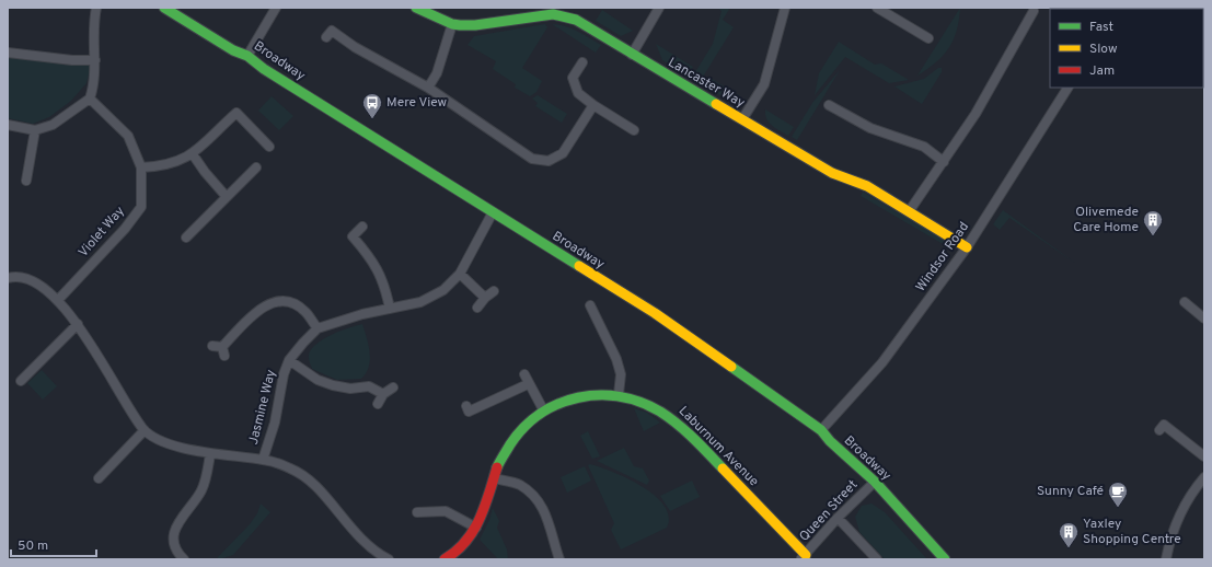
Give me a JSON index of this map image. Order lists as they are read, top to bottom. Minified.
{"streets":{"street":["Broadway","Lancaster Way","Violet Way","Windsor Road","Jasmine Way","Laburnum Avenue","Queen Street"]},"crossings":[["Broadway","Windsor Road"],["Broadway","Jasmine Way"],["Broadway","Queen Street"],["Lancaster Way","Windsor Road"],["Laburnum Avenue","Queen Street"]],"places":{"bus stop":["Mere View"],"building":["Olivemede Care Home","Yaxley Shopping Centre"],"cafe":["Sunny Café"]},"legend":["Fast","Slow","Jam"],"scale_bar":"50 m"}
